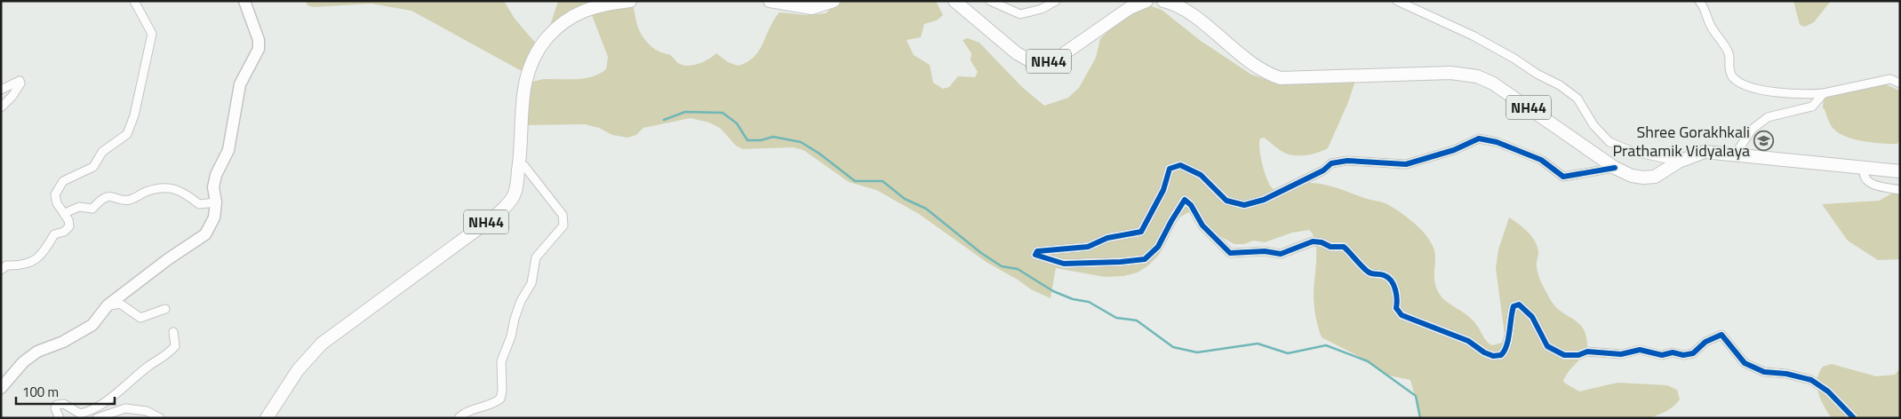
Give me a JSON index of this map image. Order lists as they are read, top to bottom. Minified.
{"streets":{"main road":["NH44"]},"places":{"school or university":["Shree Gorakhkali Prathamik Vidyalaya"]},"scale_bar":"100 m"}
